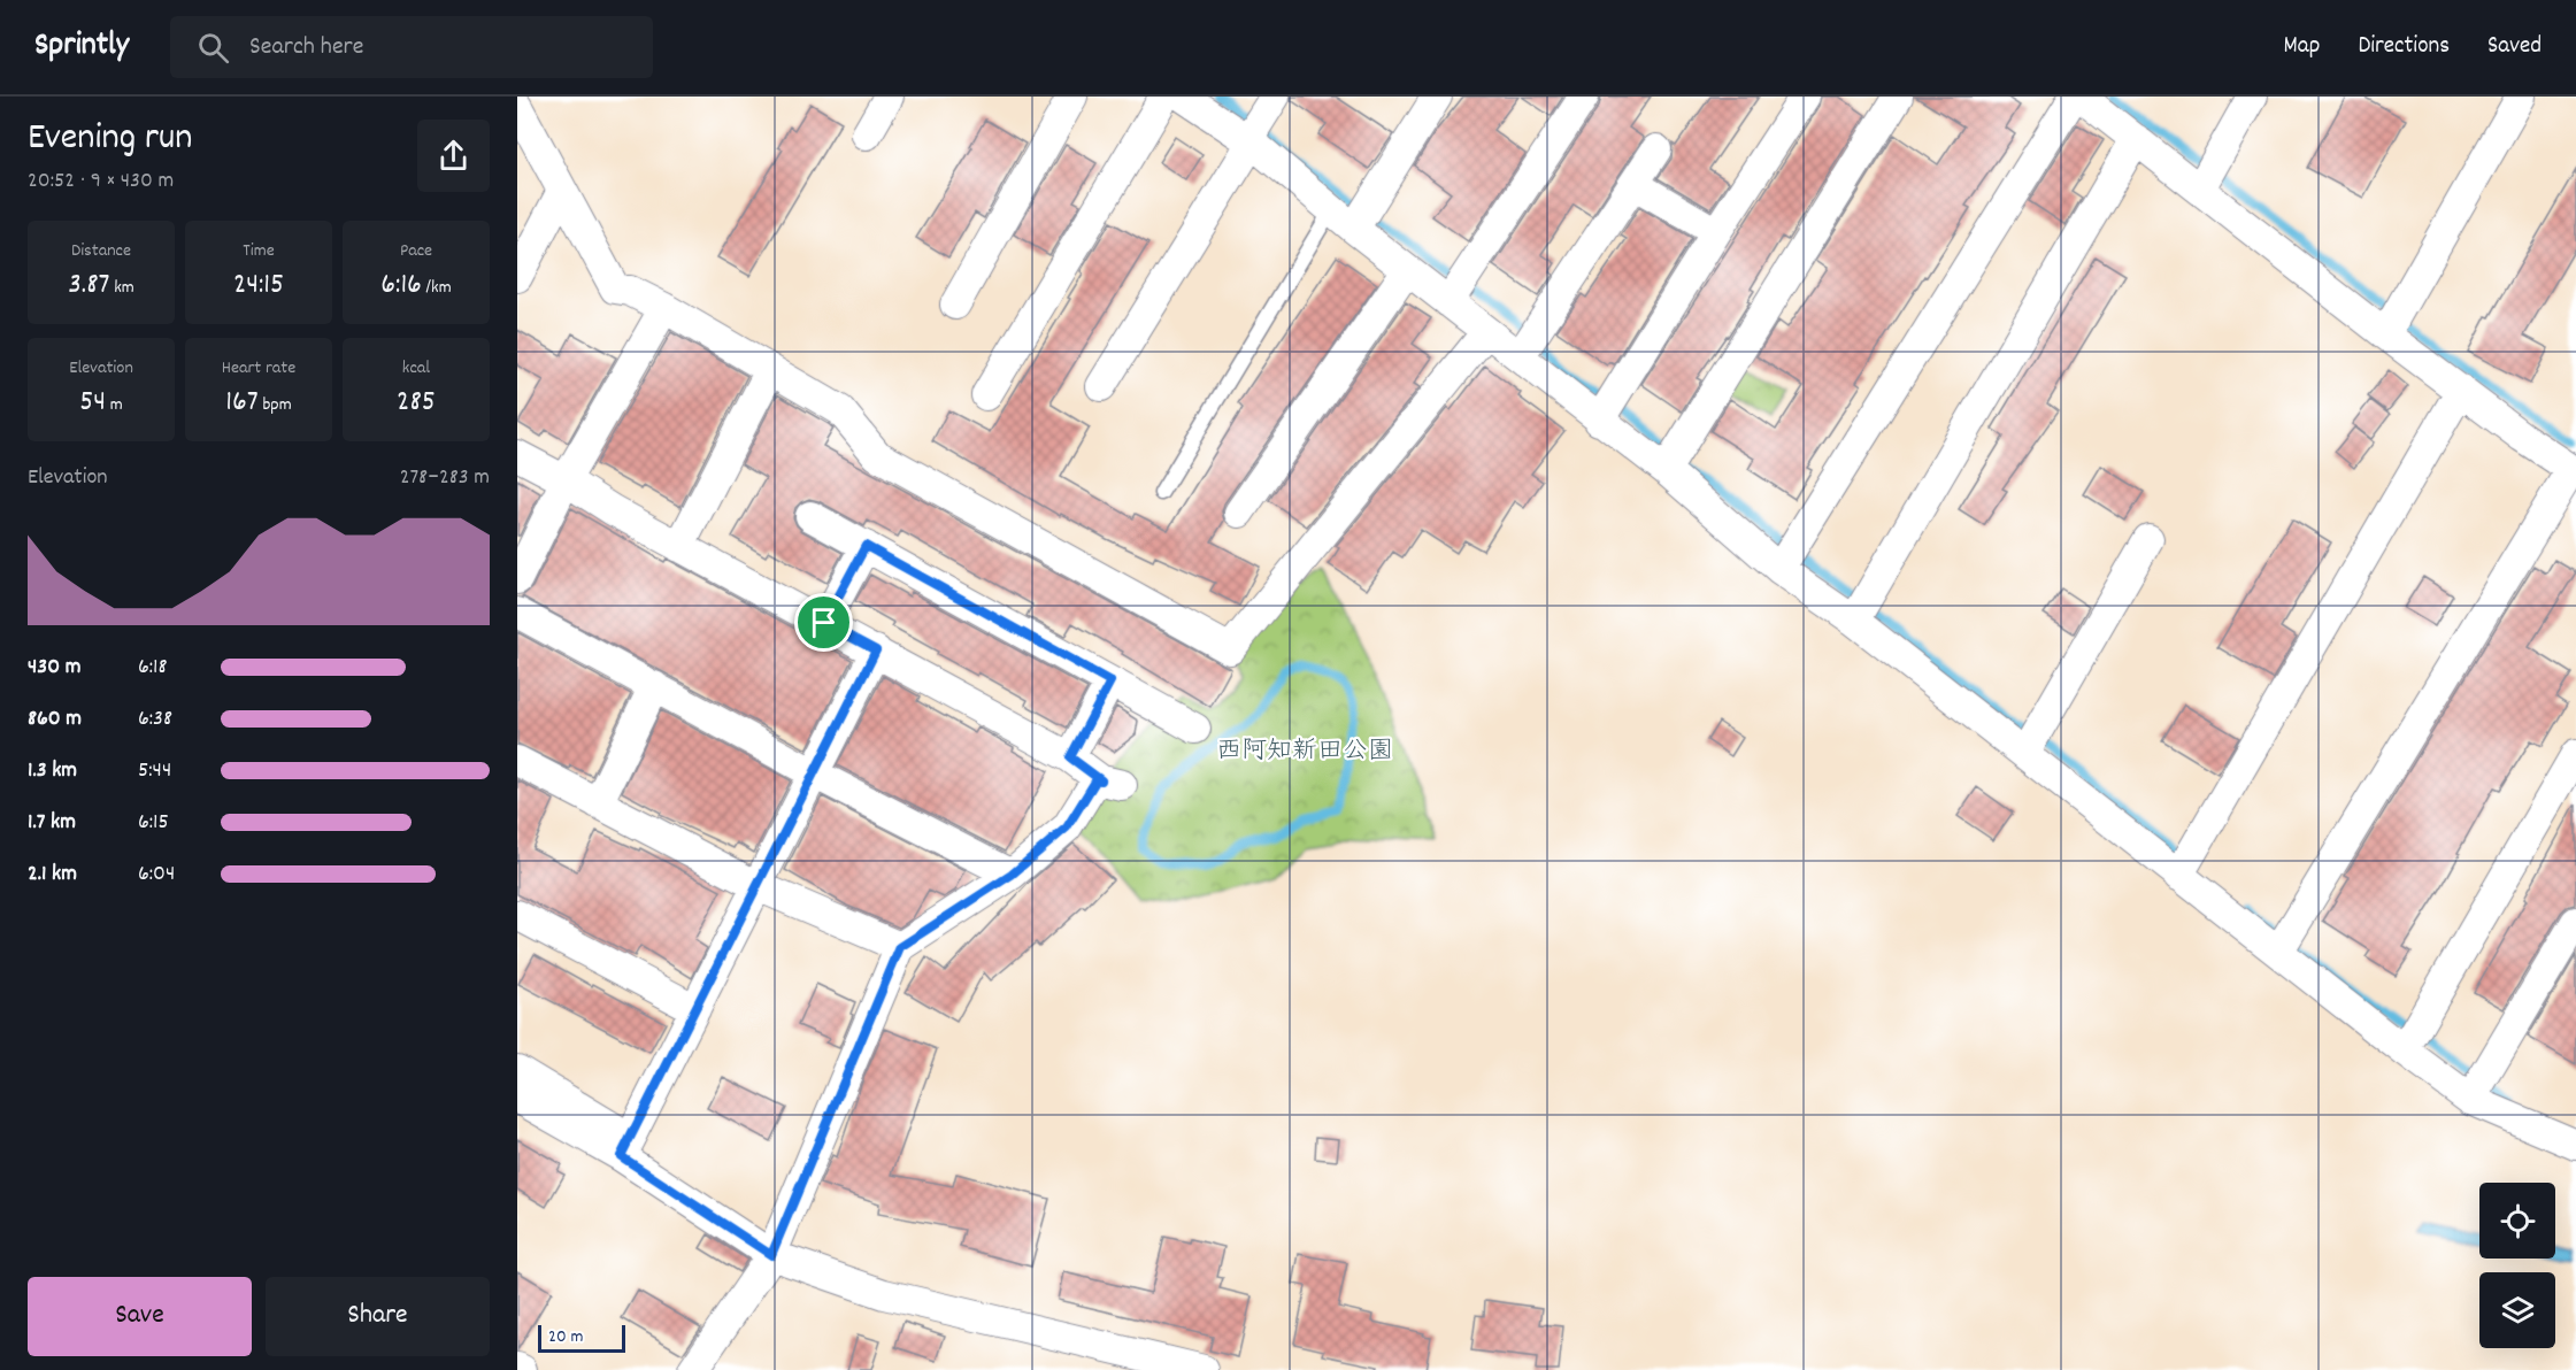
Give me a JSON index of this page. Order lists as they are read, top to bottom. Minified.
{"parks":["西阿知新田公園"],"scale_bar":"20 m","page":{"header":"Sprintly","search":"Search here","nav":["Map","Directions","Saved"],"heading":["Evening run","20:52 · 9 × 430 m"],"stats":[["Distance","3.87 km"],["Time","24:15"],["Pace","6:16 /km"],["Elevation","54 m"],["Heart rate","167 bpm"],["kcal","285"]],"chart":["Elevation","278–283 m"],"list":[{"name":"430 m","note":"6:18"},{"name":"860 m","note":"6:38"},{"name":"1.3 km","note":"5:44"},{"name":"1.7 km","note":"6:15"},{"name":"2.1 km","note":"6:04"}],"buttons":["Save","Share"],"scale":"20 m"}}
